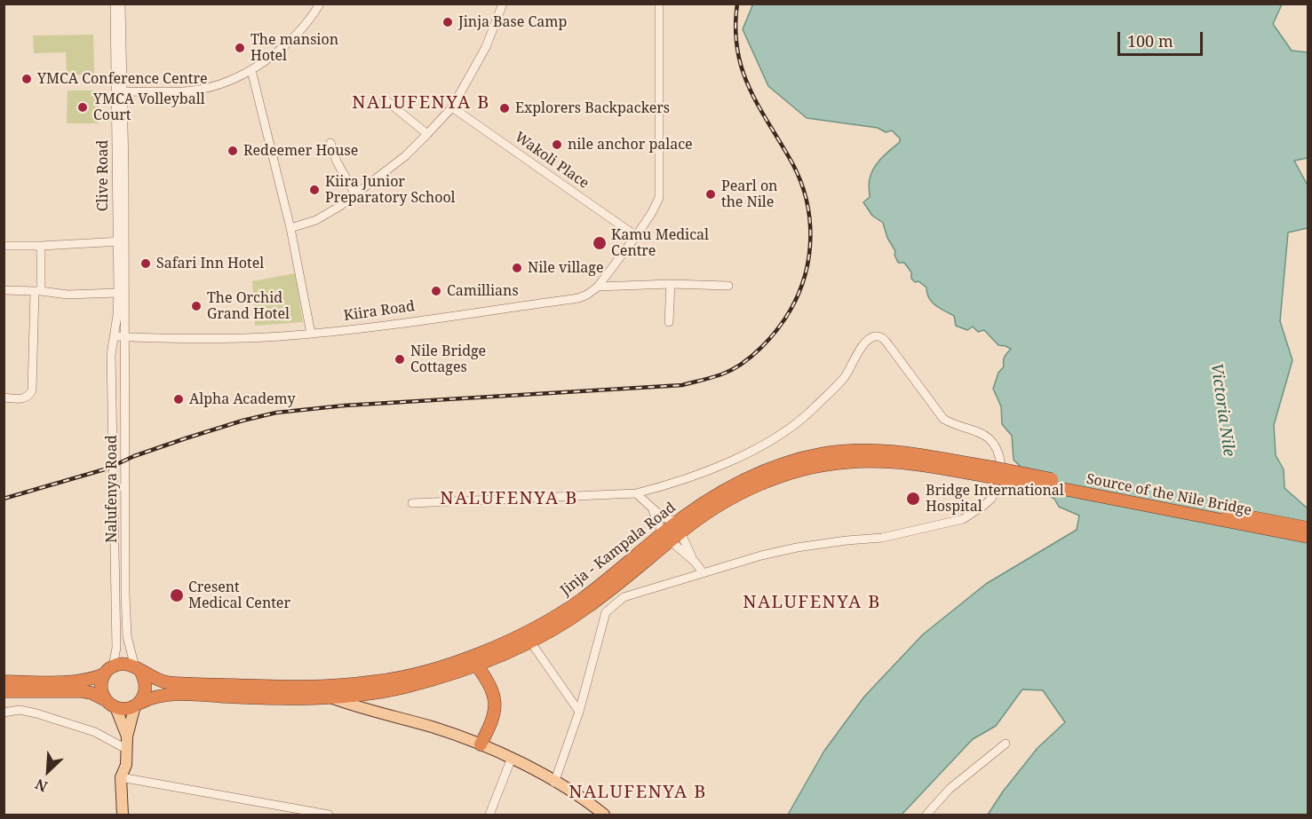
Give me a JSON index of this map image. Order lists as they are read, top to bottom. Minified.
{"streets":{"highway":["Source of the Nile Bridge","Jinja - Kampala Road"],"street":["Wakoli Place","Clive Road","Kiira Road","Nalufenya Road"]},"crossings":[["Wakoli Place","Kiira Road"],["Clive Road","Nalufenya Road"],["Kiira Road","Nalufenya Road"],["Nalufenya Road","Jinja - Kampala Road"],["Source of the Nile Bridge","Jinja - Kampala Road"]],"districts":["NALUFENYA B","NALUFENYA B","NALUFENYA B","NALUFENYA B"],"water":["Victoria Nile"],"places":["Jinja Base Camp","The mansion Hotel","YMCA Conference Centre","YMCA Volleyball Court","Explorers Backpackers","nile anchor palace","Redeemer House","Kiira Junior Preparatory School","Pearl on the Nile","Kamu Medical Centre","Safari Inn Hotel","Nile village","Camillians","The Orchid Grand Hotel","Nile Bridge Cottages","Alpha Academy","Bridge International Hospital","Cresent Medical Center"],"scale_bar":"100 m","north":"bottom left"}
